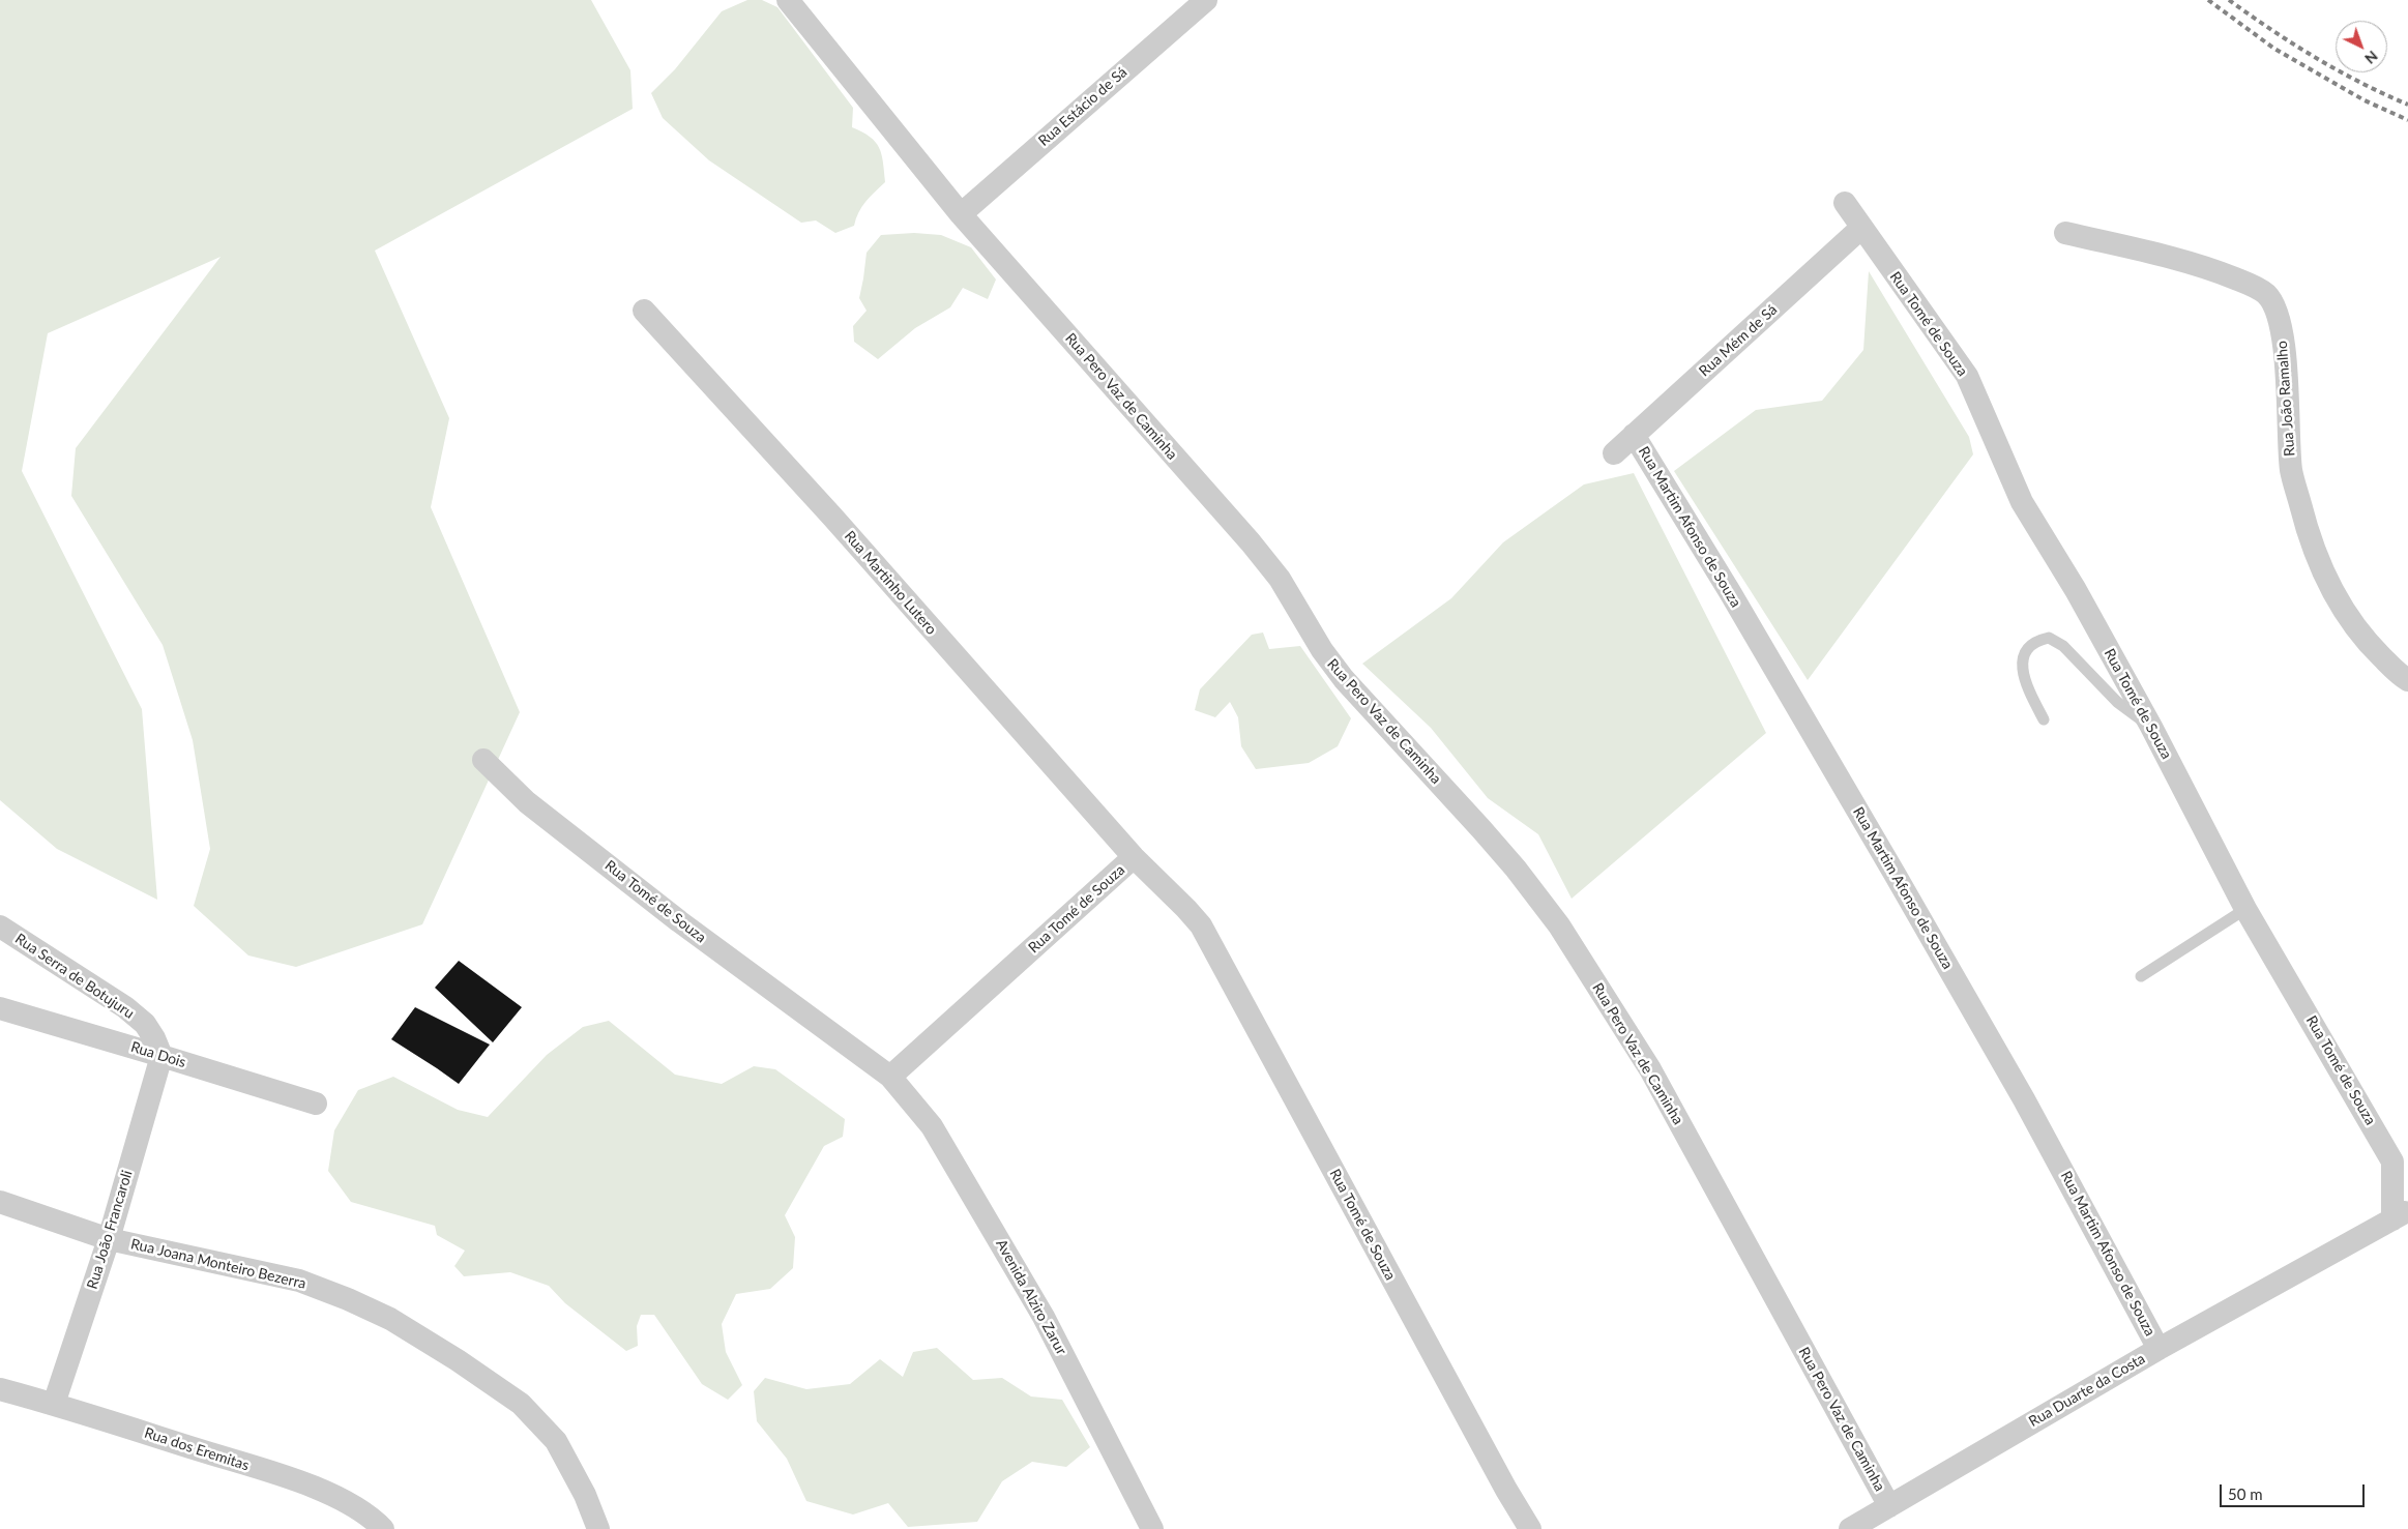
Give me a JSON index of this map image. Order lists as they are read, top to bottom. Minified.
{"streets":{"street":["Rua Estácio de Sá","Rua Tomé de Souza","Rua Mém de Sá","Rua Pero Vaz de Caminha","Rua João Ramalho","Rua Martim Afonso de Souza","Rua Martinho Lutero","Rua Serra de Botujuru","Rua Dois","Rua João Francaroli","Rua Joana Monteiro Bezerra","Avenida Alziro Zarur","Rua Duarte da Costa","Rua dos Eremitas"]},"crossings":[["Rua Estácio de Sá","Rua Pero Vaz de Caminha"],["Rua Tomé de Souza","Rua Mém de Sá"],["Rua Tomé de Souza","Rua Martinho Lutero"],["Rua Tomé de Souza","Avenida Alziro Zarur"],["Rua Tomé de Souza","Rua Duarte da Costa"],["Rua Mém de Sá","Rua Martim Afonso de Souza"],["Rua Pero Vaz de Caminha","Rua Duarte da Costa"],["Rua Martim Afonso de Souza","Rua Duarte da Costa"],["Rua Serra de Botujuru","Rua Dois"],["Rua Serra de Botujuru","Rua João Francaroli"],["Rua Dois","Rua João Francaroli"],["Rua João Francaroli","Rua Joana Monteiro Bezerra"],["Rua João Francaroli","Rua dos Eremitas"]],"scale_bar":"50 m","north":"bottom right"}
